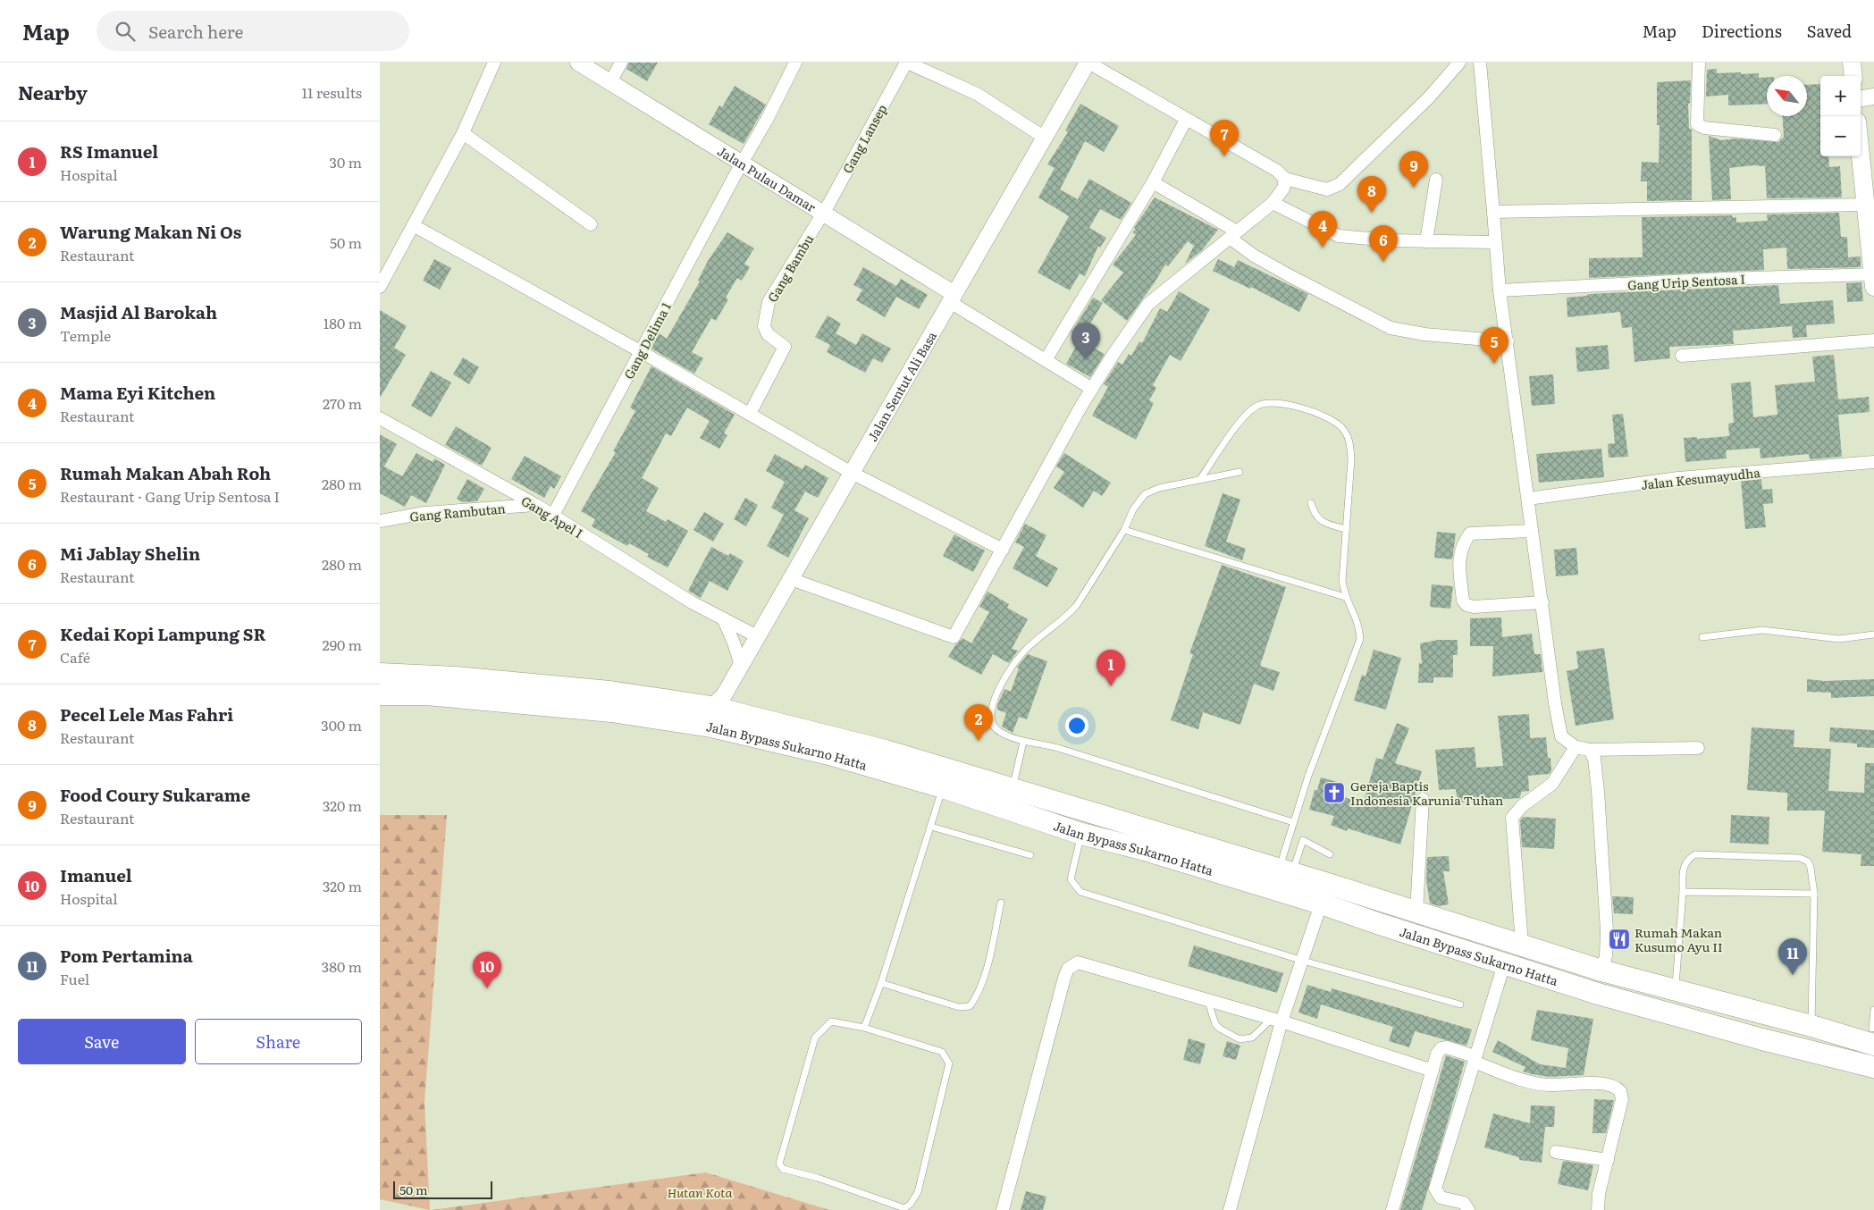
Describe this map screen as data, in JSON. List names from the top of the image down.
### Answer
{
  "streets": {
    "highway": ["Jalan Bypass Sukarno Hatta"],
    "street": [
      "Gang Lansep",
      "Jalan Pulau Damar",
      "Gang Bambu",
      "Gang Urip Sentosa I",
      "Gang Delima 1",
      "Jalan Sentut Ali Basa",
      "Jalan Kesumayudha",
      "Gang Rambutan",
      "Gang Apel I"
    ]
  },
  "crossings": [
    ["Gang Lansep", "Jalan Pulau Damar"],
    ["Gang Lansep", "Gang Bambu"],
    ["Jalan Pulau Damar", "Gang Bambu"],
    ["Jalan Pulau Damar", "Gang Delima 1"],
    ["Jalan Pulau Damar", "Jalan Sentut Ali Basa"],
    ["Gang Delima 1", "Gang Apel I"],
    ["Jalan Sentut Ali Basa", "Gang Apel I"],
    ["Jalan Sentut Ali Basa", "Jalan Bypass Sukarno Hatta"],
    ["Gang Rambutan", "Gang Apel I"]
  ],
  "parks": ["Hutan Kota"],
  "places": {
    "church": ["Gereja Baptis Indonesia Karunia Tuhan"],
    "restaurant": ["Rumah Makan Kusumo Ayu II"]
  },
  "scale_bar": "50 m",
  "north": "top left",
  "page": {
    "header": "Map",
    "search": "Search here",
    "nav": ["Map", "Directions", "Saved"],
    "heading": ["Nearby", "11 results"],
    "map_buttons": ["+", "−"],
    "pins": [
      "7",
      "9",
      "8",
      "4",
      "6",
      "3",
      "5",
      "1",
      "2",
      "11",
      "10"
    ],
    "list": [
      {
        "mark": "1",
        "name": "RS Imanuel",
        "note": "Hospital",
        "value": "30 m"
      },
      {
        "mark": "2",
        "name": "Warung Makan Ni Os",
        "note": "Restaurant",
        "value": "50 m"
      },
      {
        "mark": "3",
        "name": "Masjid Al Barokah",
        "note": "Temple",
        "value": "180 m"
      },
      {
        "mark": "4",
        "name": "Mama Eyi Kitchen",
        "note": "Restaurant",
        "value": "270 m"
      },
      {
        "mark": "5",
        "name": "Rumah Makan Abah Roh",
        "note": "Restaurant · Gang Urip Sentosa I",
        "value": "280 m"
      },
      {
        "mark": "6",
        "name": "Mi Jablay Shelin",
        "note": "Restaurant",
        "value": "280 m"
      },
      {
        "mark": "7",
        "name": "Kedai Kopi Lampung SR",
        "note": "Café",
        "value": "290 m"
      },
      {
        "mark": "8",
        "name": "Pecel Lele Mas Fahri",
        "note": "Restaurant",
        "value": "300 m"
      },
      {
        "mark": "9",
        "name": "Food Coury Sukarame",
        "note": "Restaurant",
        "value": "320 m"
      },
      {
        "mark": "10",
        "name": "Imanuel",
        "note": "Hospital",
        "value": "320 m"
      },
      {
        "mark": "11",
        "name": "Pom Pertamina",
        "note": "Fuel",
        "value": "380 m"
      }
    ],
    "buttons": ["Save", "Share"],
    "scale": "50 m"
  }
}
